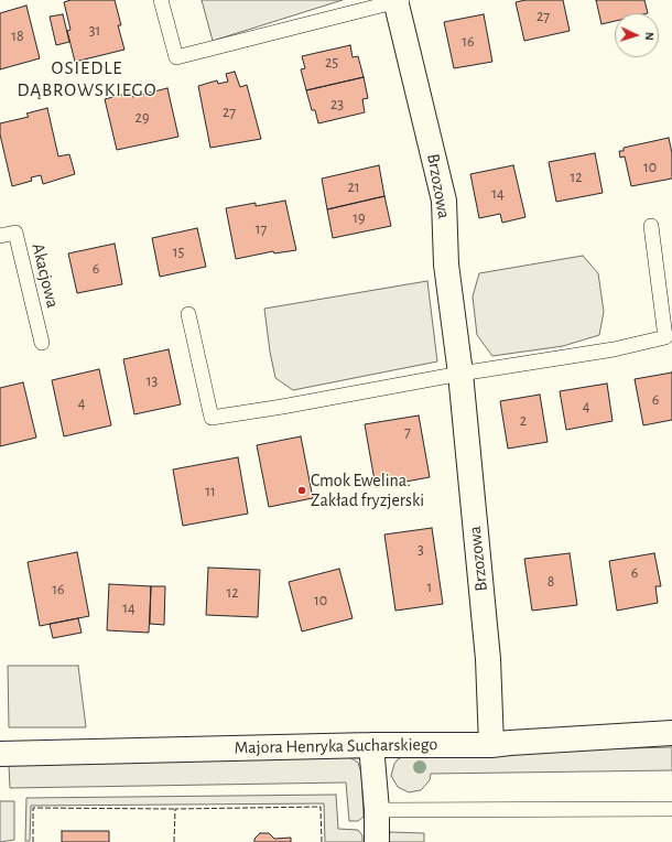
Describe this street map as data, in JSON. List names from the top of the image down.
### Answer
{
  "streets": {
    "street": ["Brzozowa", "Majora Henryka Sucharskiego"],
    "lane": ["Akacjowa"]
  },
  "crossings": [
    ["Brzozowa", "Majora Henryka Sucharskiego"]
  ],
  "districts": ["OSIEDLE DĄBROWSKIEGO"],
  "places": ["Cmok Ewelina. Zakład fryzjerski"],
  "house_numbers": [
    "27",
    "31",
    "18",
    "16",
    "25",
    "23",
    "27",
    "29",
    "10",
    "12",
    "21",
    "14",
    "19",
    "17",
    "15",
    "6",
    "13",
    "6",
    "4",
    "4",
    "2",
    "7",
    "11",
    "3",
    "6",
    "8",
    "1",
    "16",
    "12",
    "10",
    "14"
  ],
  "north": "right"
}
